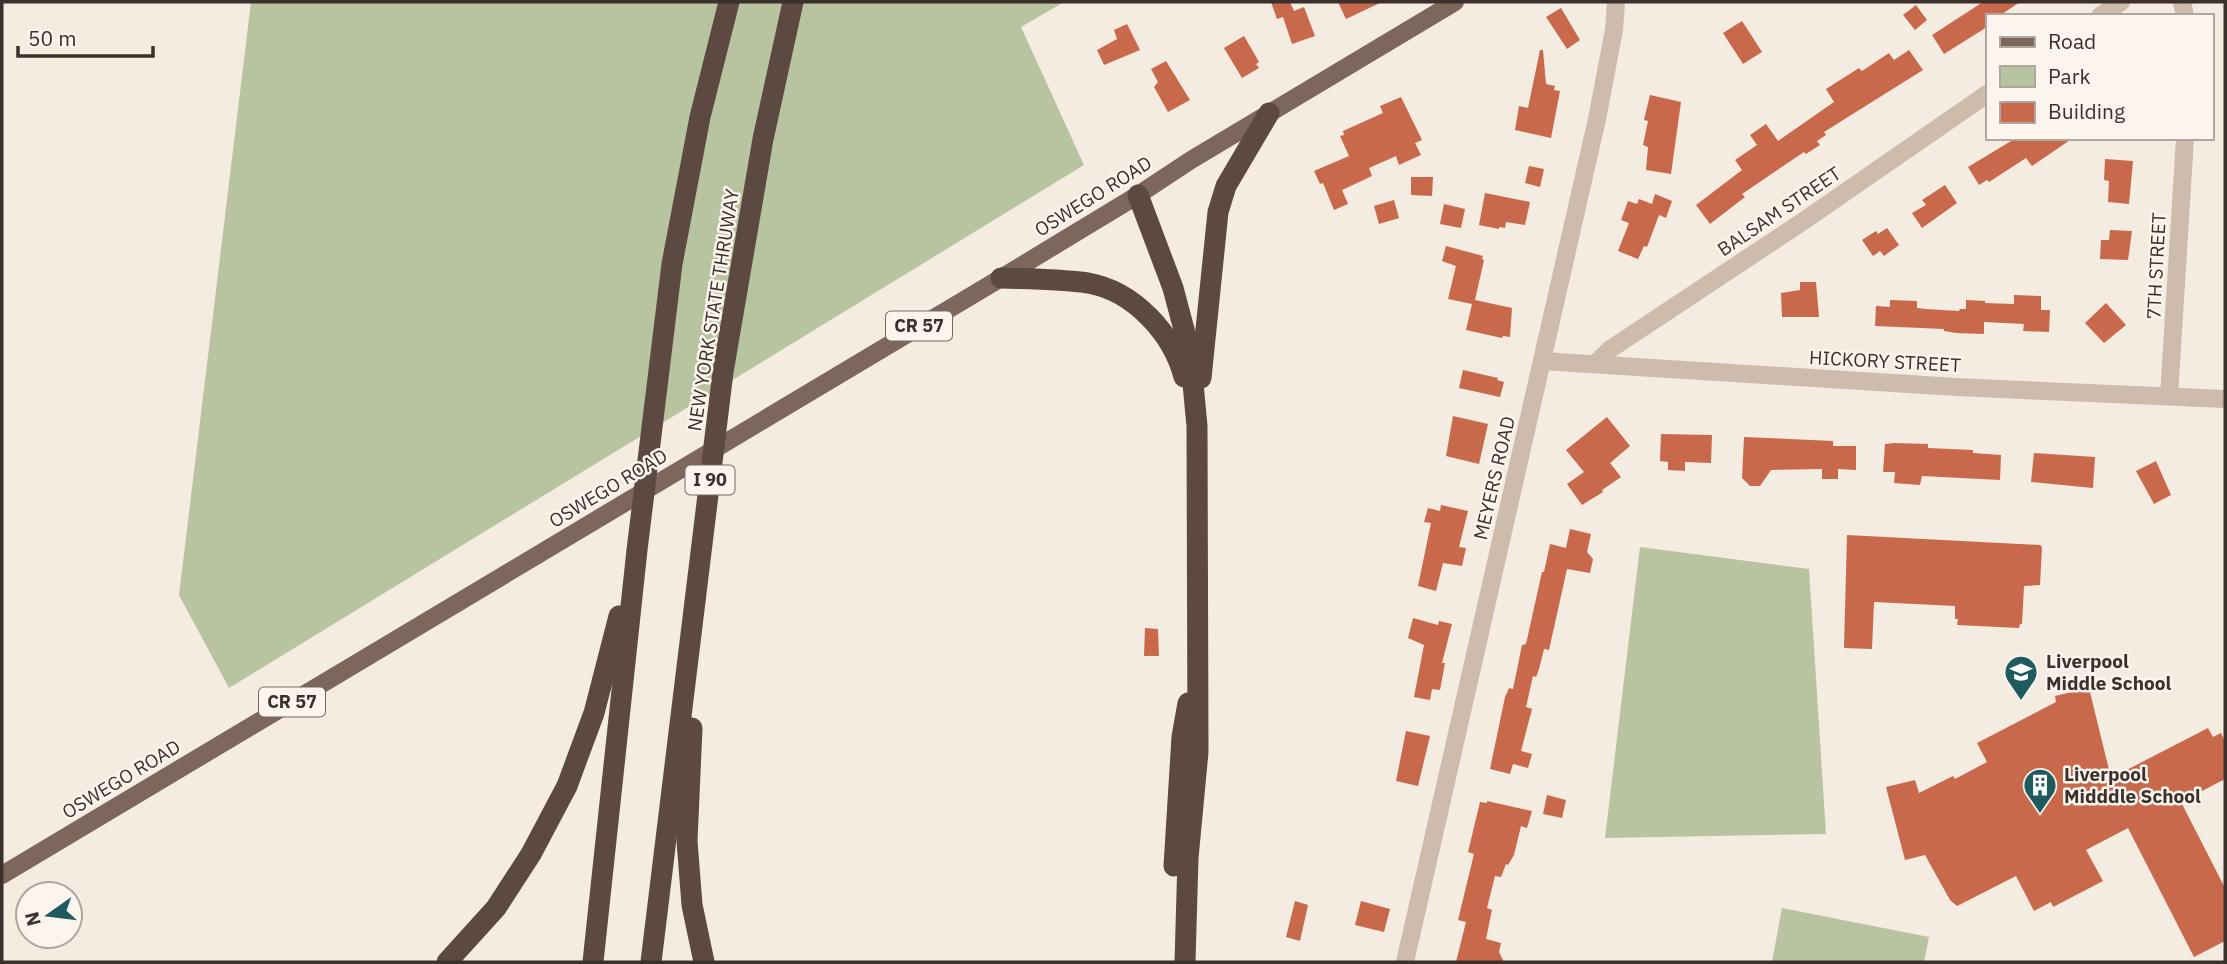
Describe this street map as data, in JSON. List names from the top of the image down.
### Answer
{
  "streets": {
    "highway": ["NEW YORK STATE THRUWAY", "I 90"],
    "main road": ["OSWEGO ROAD", "CR 57"],
    "street": [
      "BALSAM STREET",
      "7TH STREET",
      "HICKORY STREET",
      "MEYERS ROAD"
    ]
  },
  "crossings": [
    ["OSWEGO ROAD", "CR 57"],
    ["BALSAM STREET", "HICKORY STREET"],
    ["7TH STREET", "HICKORY STREET"],
    ["HICKORY STREET", "MEYERS ROAD"]
  ],
  "places": {
    "school or university": ["Liverpool Middle School"],
    "building": ["Liverpool Midddle School"]
  },
  "legend": ["Road", "Park", "Building"],
  "scale_bar": "50 m",
  "north": "left"
}
